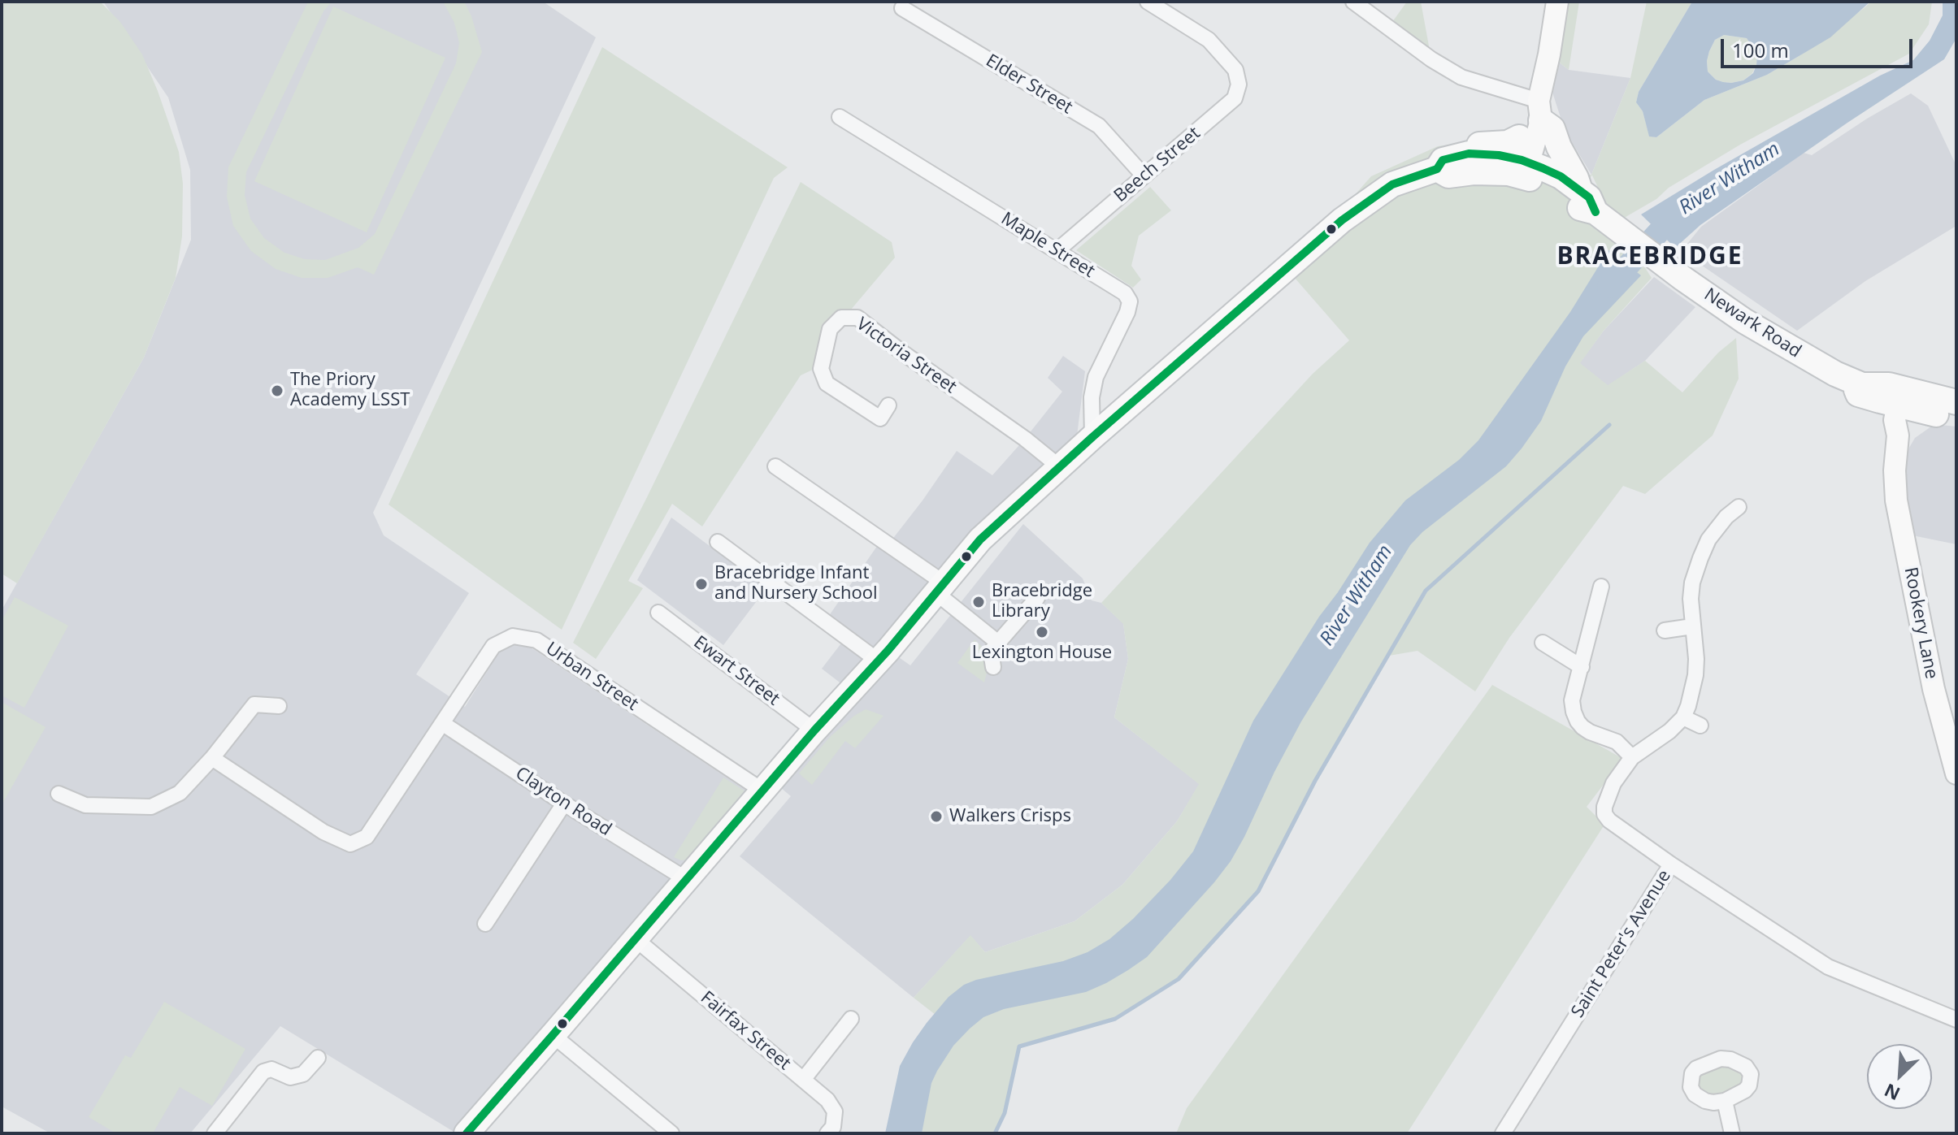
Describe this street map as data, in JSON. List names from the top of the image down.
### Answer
{
  "streets": {
    "main road": ["Newark Road"],
    "street": [
      "Elder Street",
      "Beech Street",
      "Maple Street",
      "Victoria Street",
      "Rookery Lane",
      "Ewart Street",
      "Urban Street",
      "Clayton Road",
      "Saint Peter's Avenue",
      "Fairfax Street"
    ]
  },
  "crossings": [
    ["Elder Street", "Beech Street"],
    ["Beech Street", "Maple Street"],
    ["Maple Street", "Newark Road"],
    ["Newark Road", "Victoria Street"],
    ["Newark Road", "Rookery Lane"],
    ["Newark Road", "Ewart Street"],
    ["Newark Road", "Urban Street"],
    ["Newark Road", "Clayton Road"],
    ["Newark Road", "Fairfax Street"],
    ["Urban Street", "Clayton Road"]
  ],
  "districts": ["BRACEBRIDGE"],
  "water": ["River Witham"],
  "places": [
    "The Priory Academy LSST",
    "Bracebridge Infant and Nursery School",
    "Bracebridge Library",
    "Lexington House",
    "Walkers Crisps"
  ],
  "scale_bar": "100 m",
  "north": "bottom left"
}
